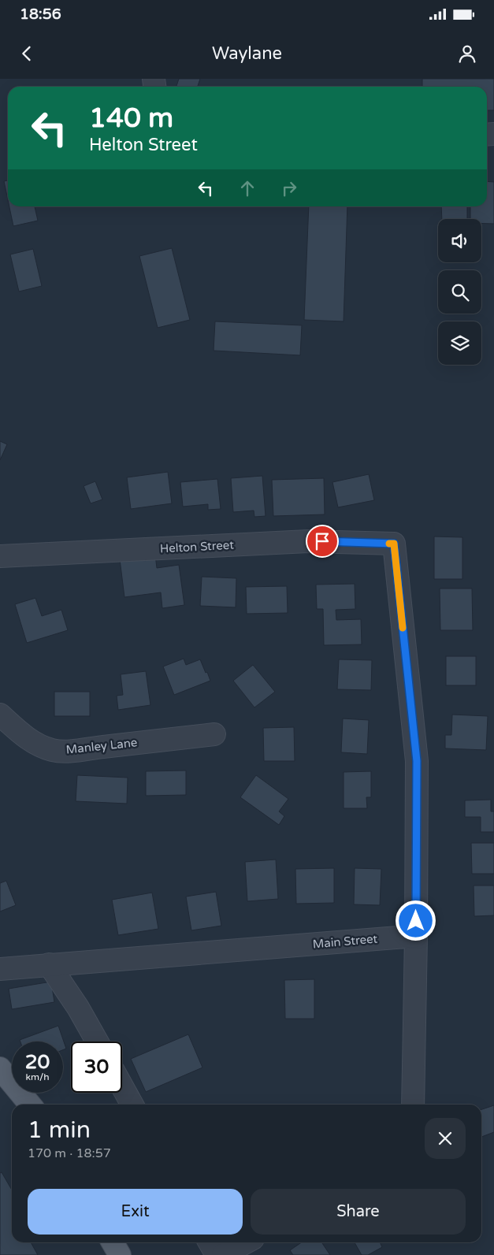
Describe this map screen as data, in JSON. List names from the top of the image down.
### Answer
{
  "streets": {
    "street": ["Helton Street", "Manley Lane", "Main Street"]
  },
  "crossings": [
    ["Helton Street", "Main Street"]
  ],
  "page": {
    "status": "18:56",
    "header": "Waylane",
    "turn": ["140 m", "Helton Street"],
    "speed": "20 km/h",
    "limit": "30",
    "heading": ["1 min", "170 m · 18:57"],
    "buttons": ["Exit", "Share"]
  }
}
